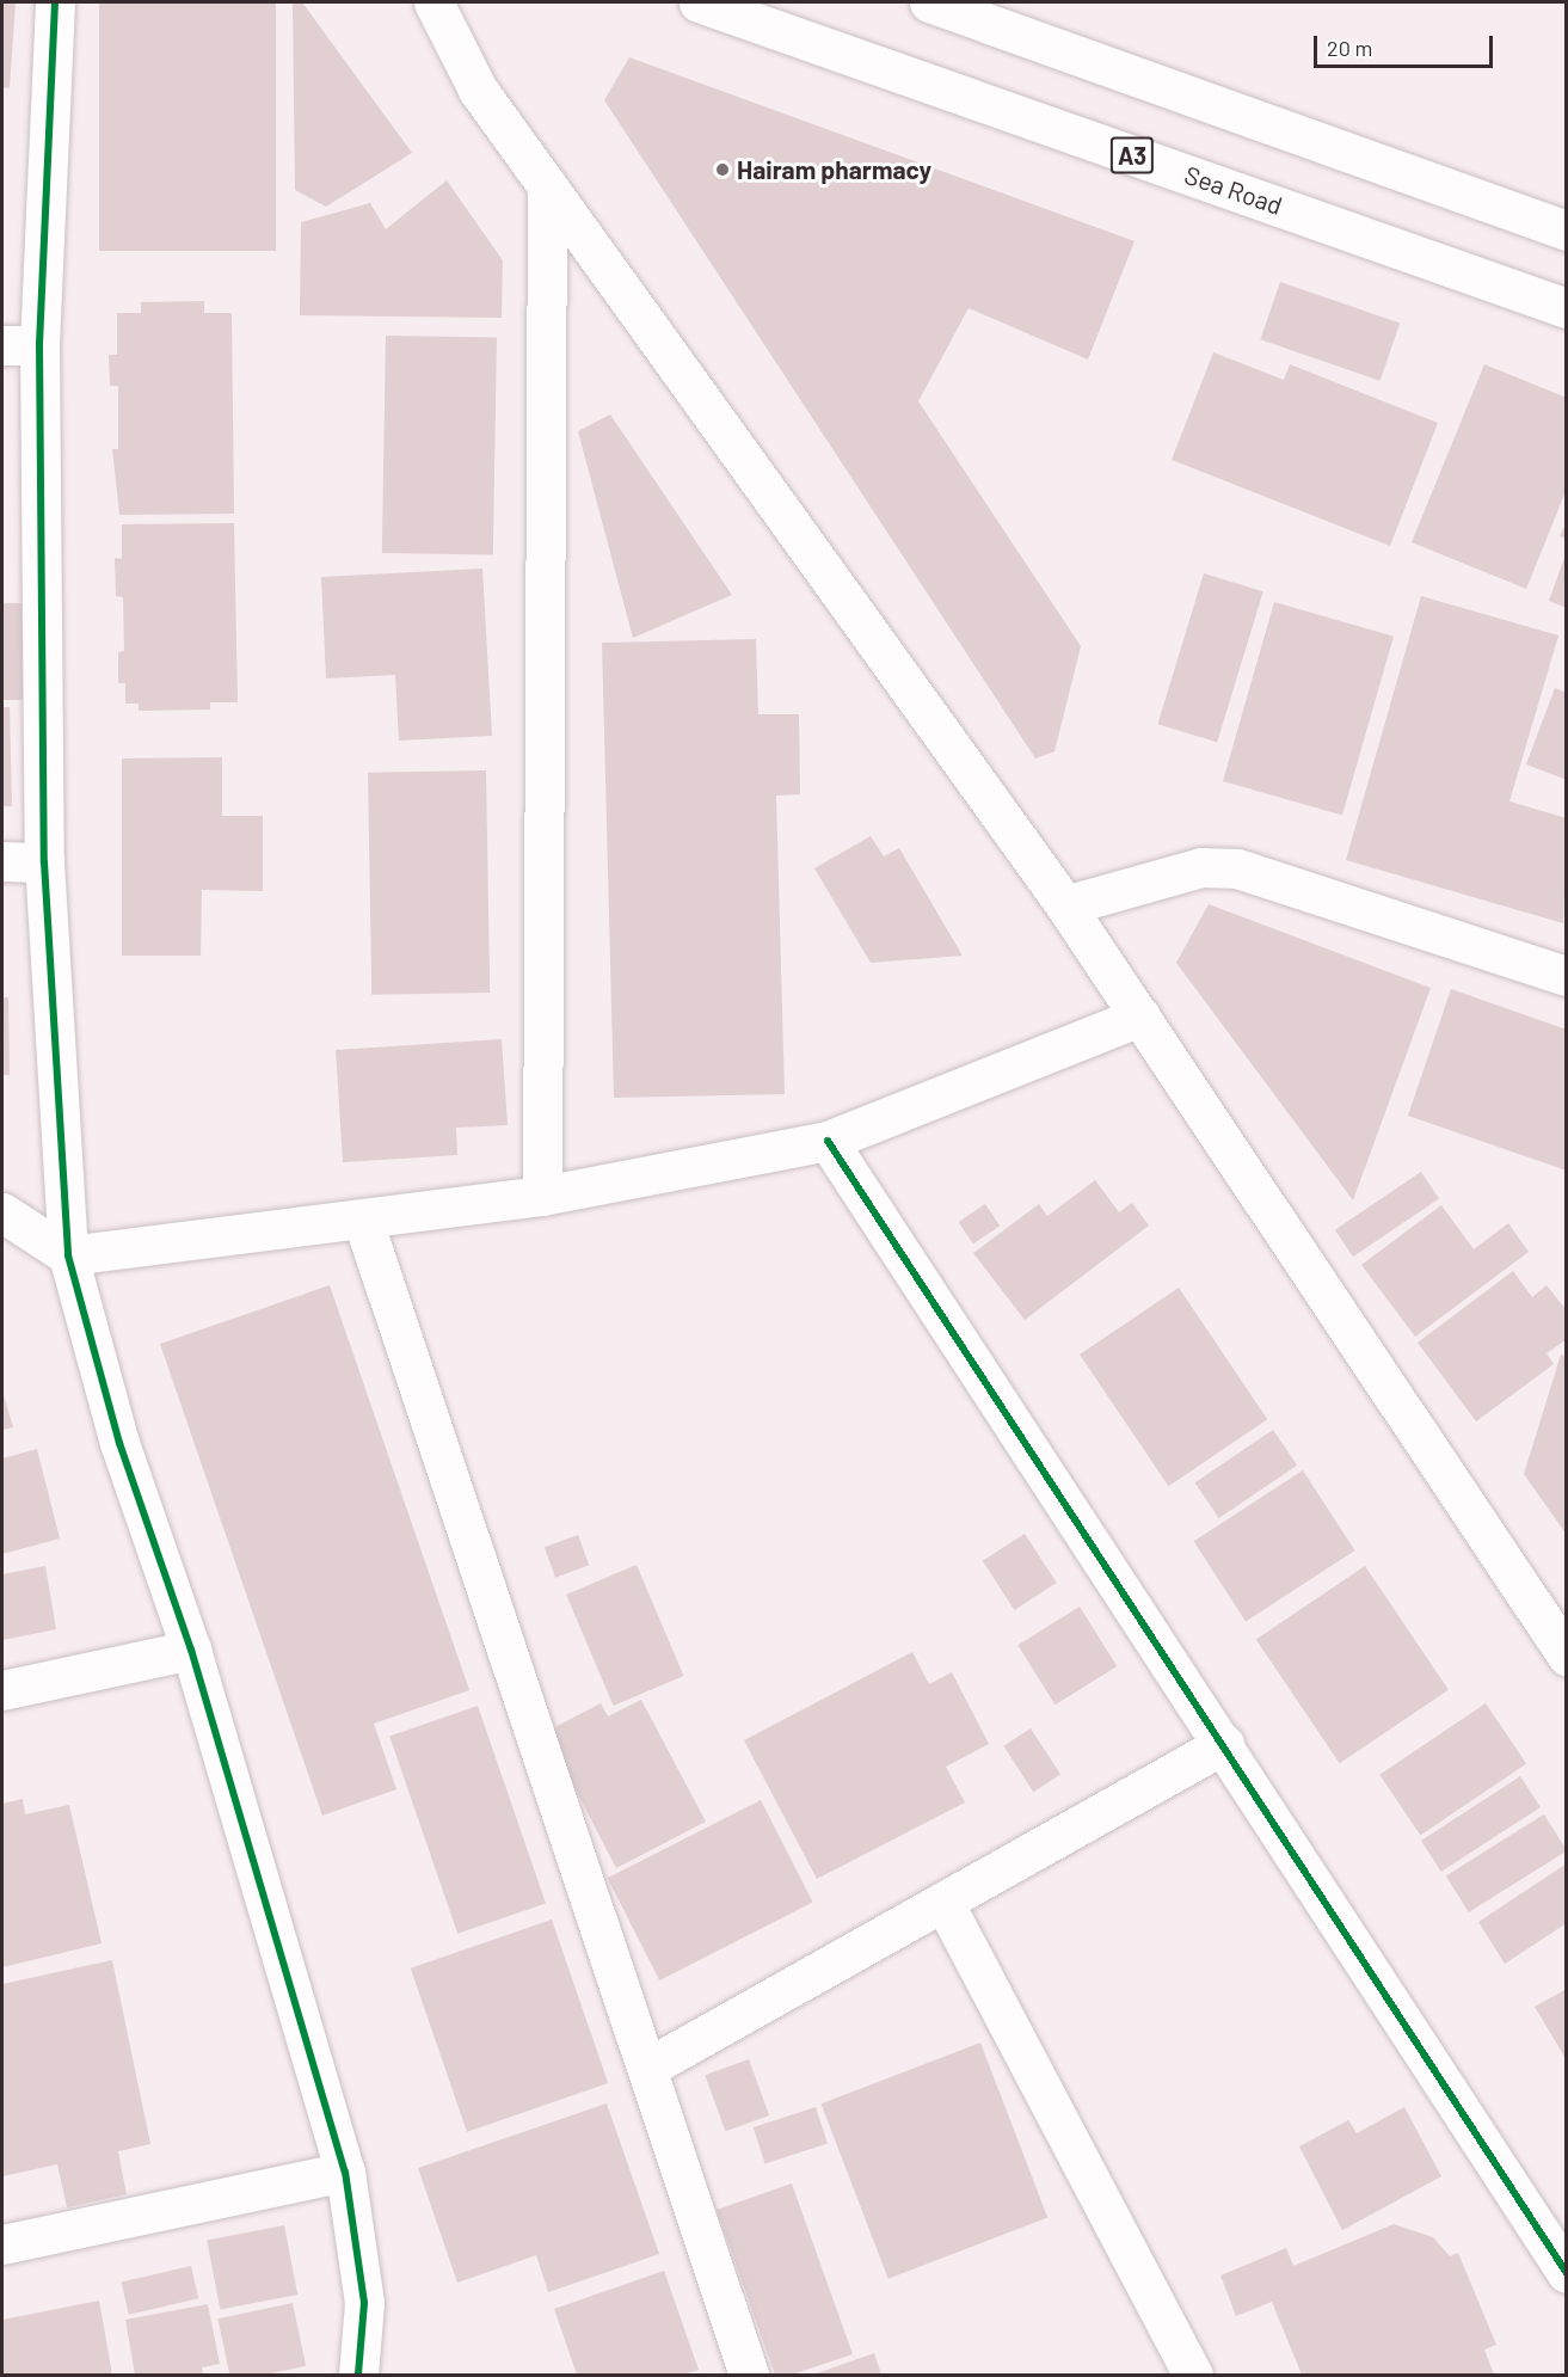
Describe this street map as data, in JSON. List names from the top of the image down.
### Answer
{
  "streets": {
    "main road": ["A3", "Sea Road"]
  },
  "places": ["Hairam pharmacy"],
  "scale_bar": "20 m"
}
